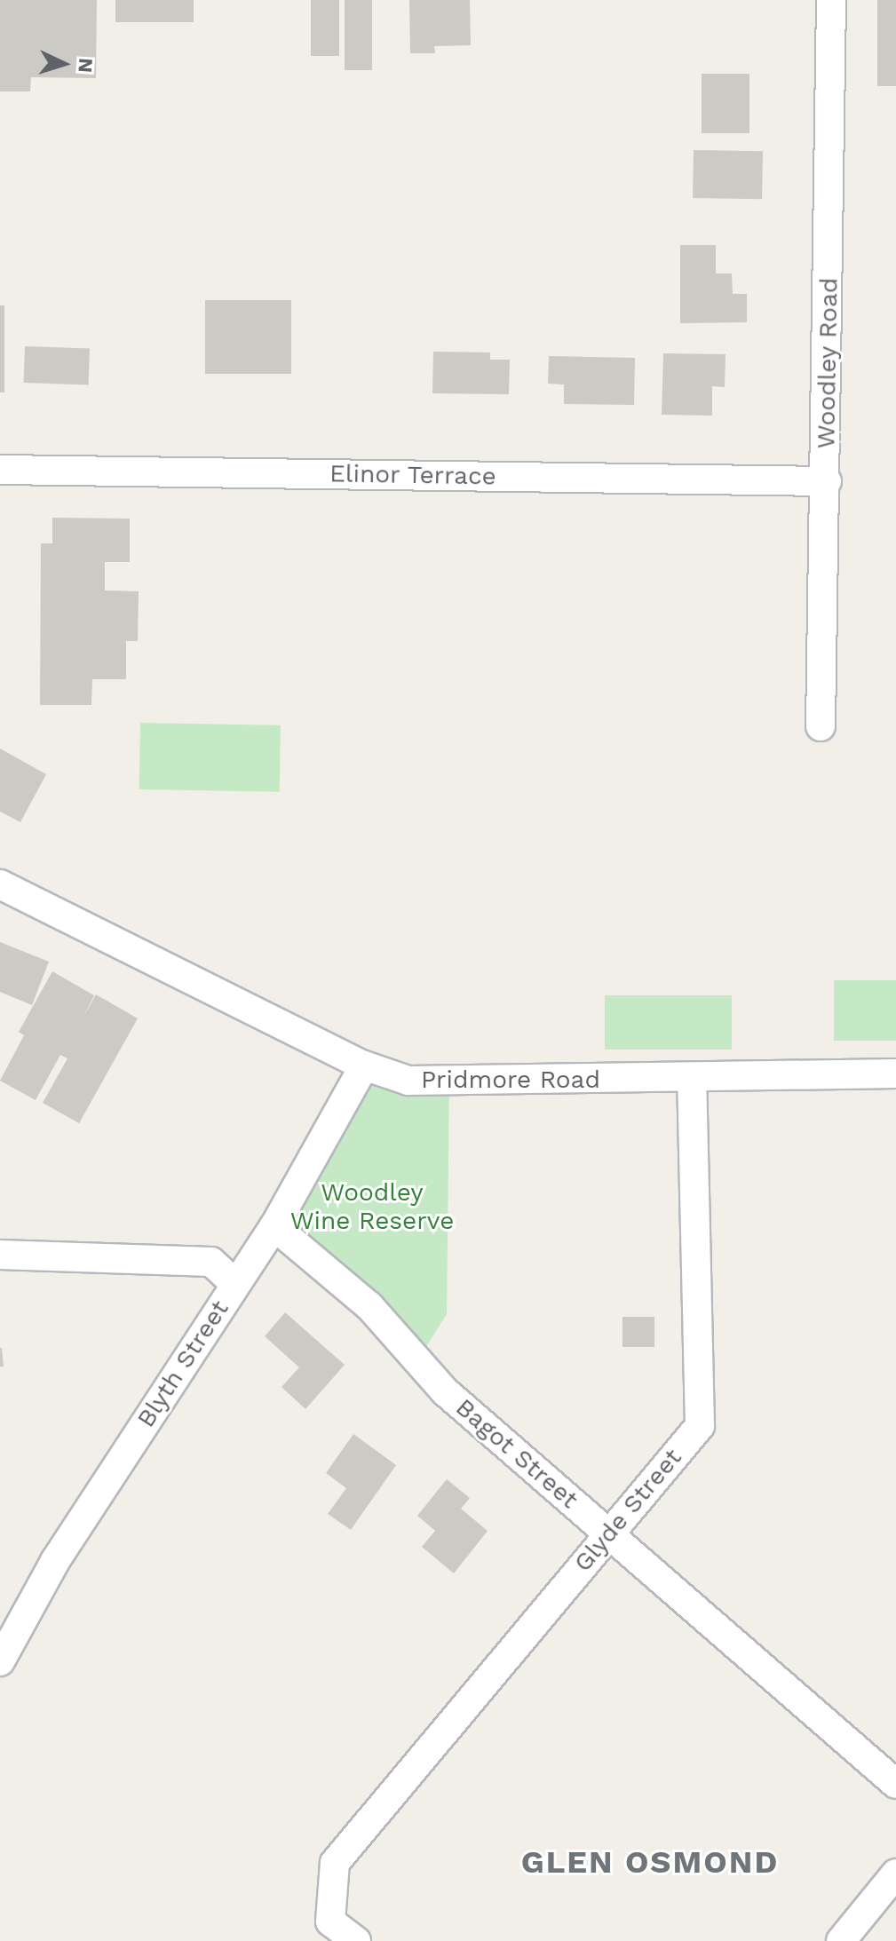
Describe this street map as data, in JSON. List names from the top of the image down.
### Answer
{
  "streets": {
    "street": [
      "Woodley Road",
      "Elinor Terrace",
      "Pridmore Road",
      "Blyth Street",
      "Bagot Street",
      "Glyde Street"
    ]
  },
  "crossings": [
    ["Woodley Road", "Elinor Terrace"],
    ["Pridmore Road", "Blyth Street"],
    ["Pridmore Road", "Glyde Street"],
    ["Blyth Street", "Bagot Street"],
    ["Bagot Street", "Glyde Street"]
  ],
  "districts": ["GLEN OSMOND"],
  "parks": ["Woodley Wine Reserve"],
  "north": "right"
}
